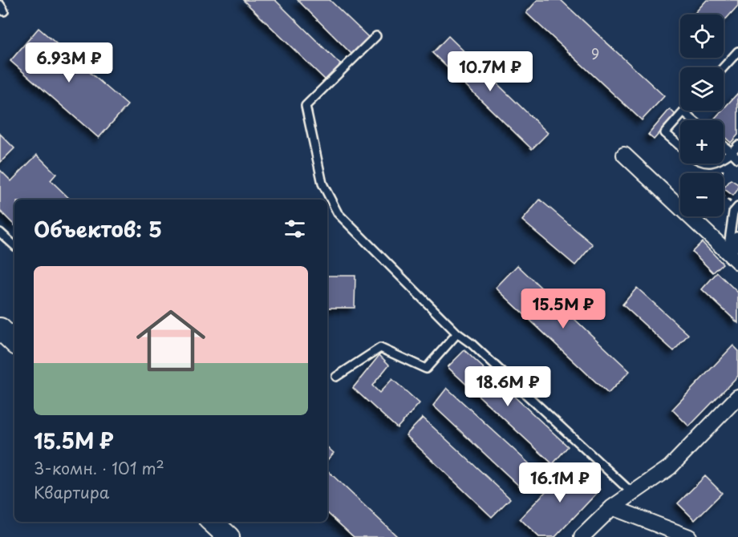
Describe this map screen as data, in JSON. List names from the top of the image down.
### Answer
{
  "house_numbers": ["9"],
  "page": {
    "map_buttons": ["+", "−"],
    "price": [
      "6.93M ₽",
      "10.7M ₽",
      "15.5M ₽",
      "18.6M ₽",
      "16.1M ₽"
    ],
    "heading": "Объектов: 5",
    "list": [
      {
        "name": "15.5M ₽",
        "note": "3-комн. · 101 m² · Квартира"
      }
    ]
  }
}
